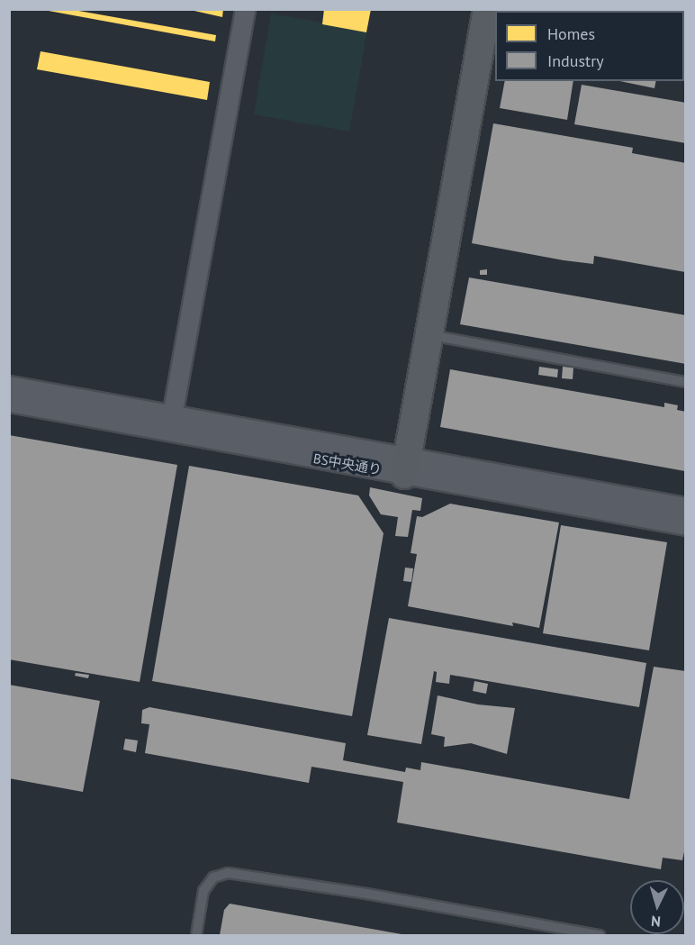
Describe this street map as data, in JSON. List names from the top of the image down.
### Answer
{
  "streets": {
    "street": ["BS中央通り"]
  },
  "legend": ["Homes", "Industry"],
  "north": "bottom"
}
